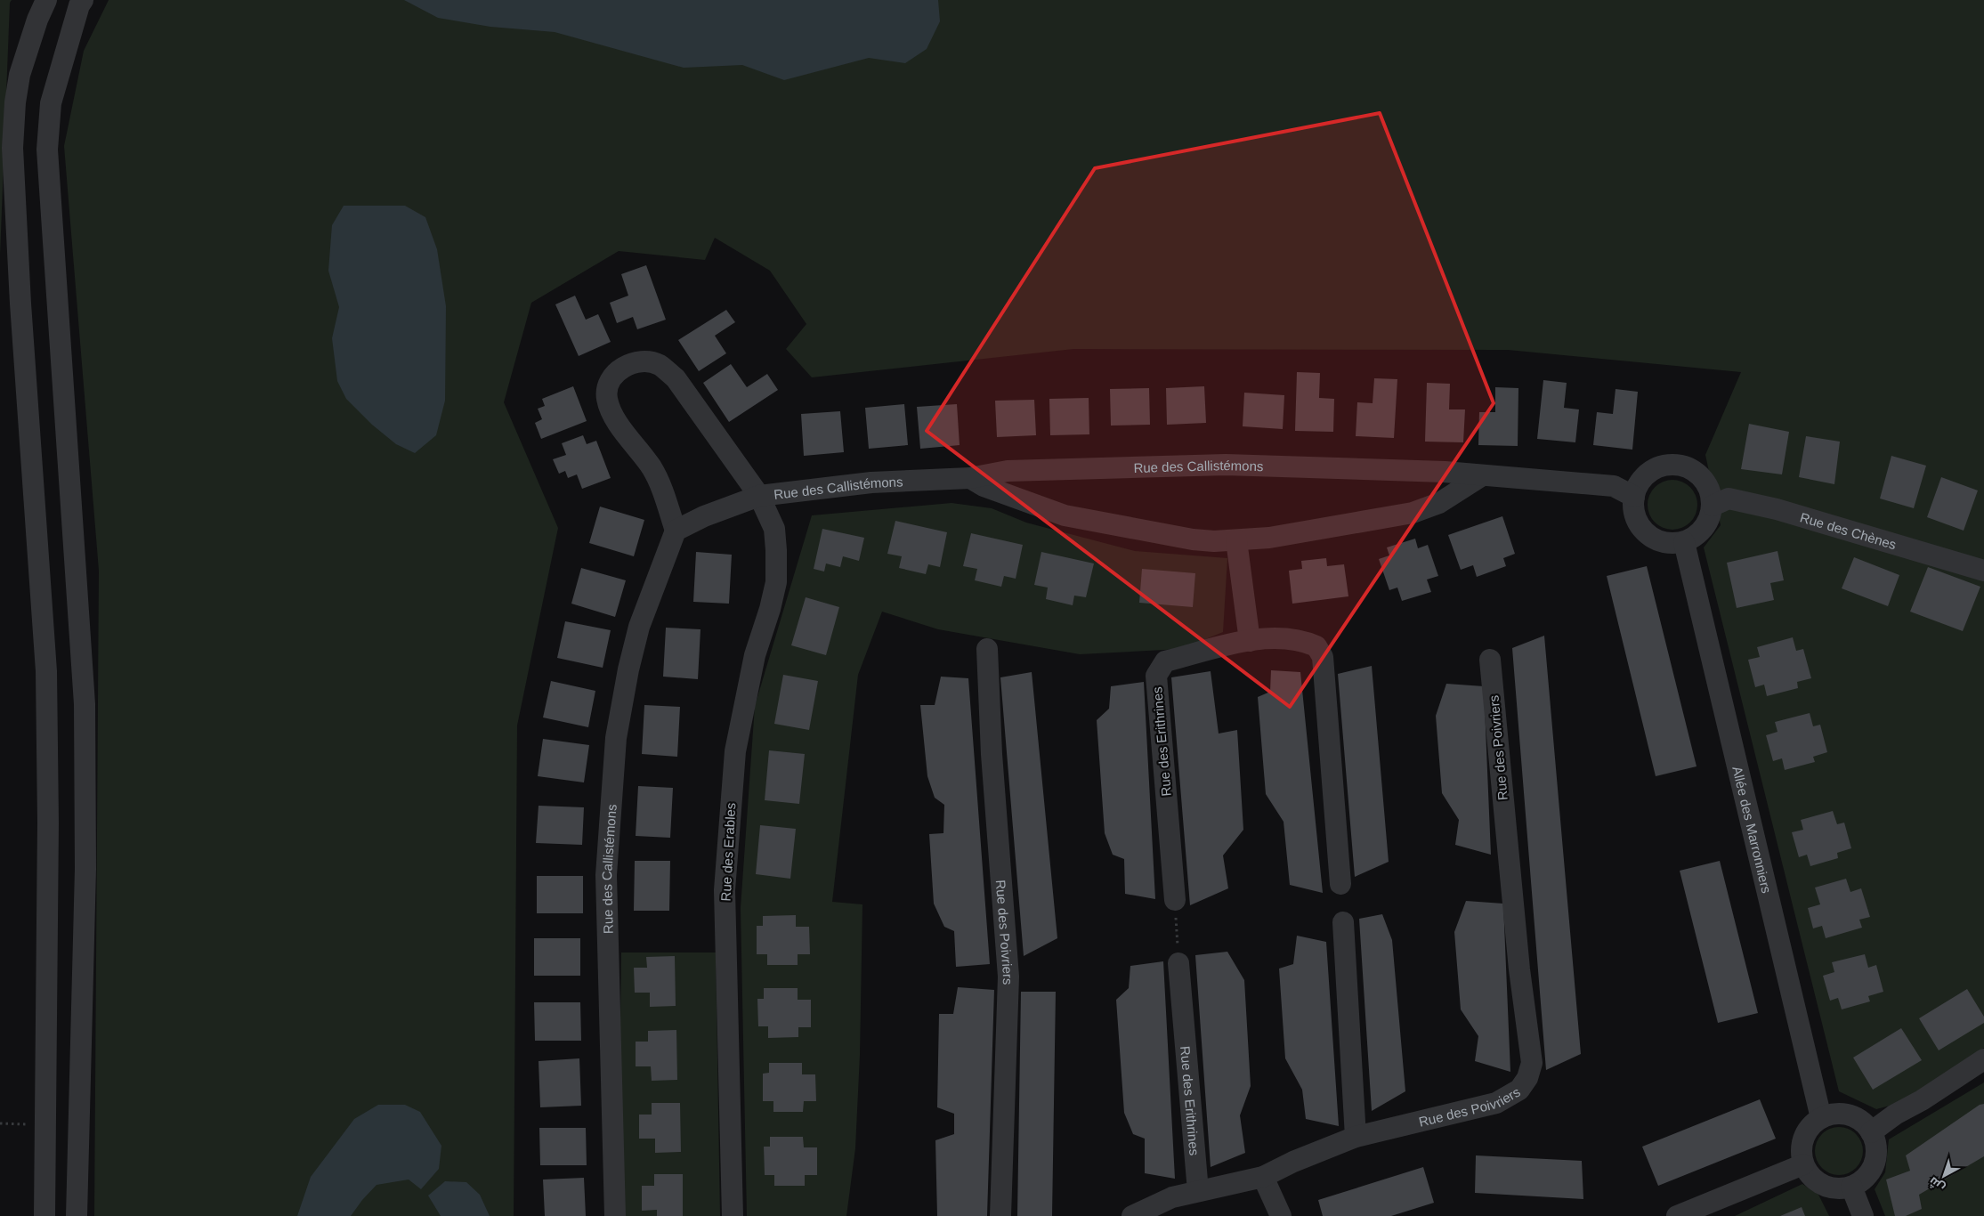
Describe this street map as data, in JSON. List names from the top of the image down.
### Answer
{
  "streets": {
    "street": [
      "Rue des Callistémons",
      "Rue des Chènes",
      "Rue des Erithrines",
      "Rue des Poivriers",
      "Allée des Marronniers",
      "Rue des Erables"
    ]
  },
  "crossings": [
    ["Rue des Callistémons", "Rue des Chènes"],
    ["Rue des Callistémons", "Allée des Marronniers"],
    ["Rue des Callistémons", "Rue des Erables"],
    ["Rue des Chènes", "Allée des Marronniers"],
    ["Rue des Erithrines", "Rue des Poivriers"]
  ],
  "north": "bottom left"
}
